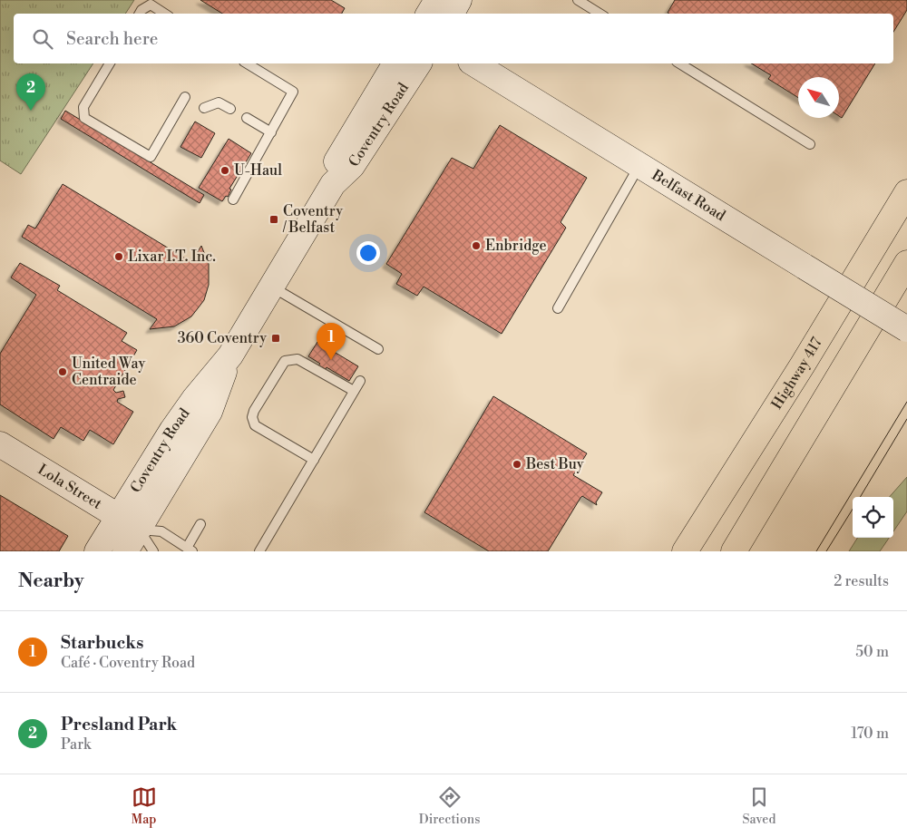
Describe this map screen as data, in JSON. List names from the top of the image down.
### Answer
{
  "streets": {
    "highway": ["Highway 417"],
    "main road": ["Coventry Road", "Belfast Road", "Lola Street"]
  },
  "crossings": [
    ["Coventry Road", "Lola Street"]
  ],
  "places": {
    "other": [
      "U-Haul",
      "Enbridge",
      "Lixar I.T. Inc.",
      "United Way Centraide",
      "Best Buy"
    ],
    "transit": ["Coventry / Belfast", "360 Coventry"]
  },
  "north": "top left",
  "page": {
    "search": "Search here",
    "pins": ["2", "1"],
    "heading": ["Nearby", "2 results"],
    "list": [
      {
        "mark": "1",
        "name": "Starbucks",
        "note": "Café · Coventry Road",
        "value": "50 m"
      },
      {
        "mark": "2",
        "name": "Presland Park",
        "note": "Park",
        "value": "170 m"
      }
    ],
    "nav": ["Map", "Directions", "Saved"]
  }
}
